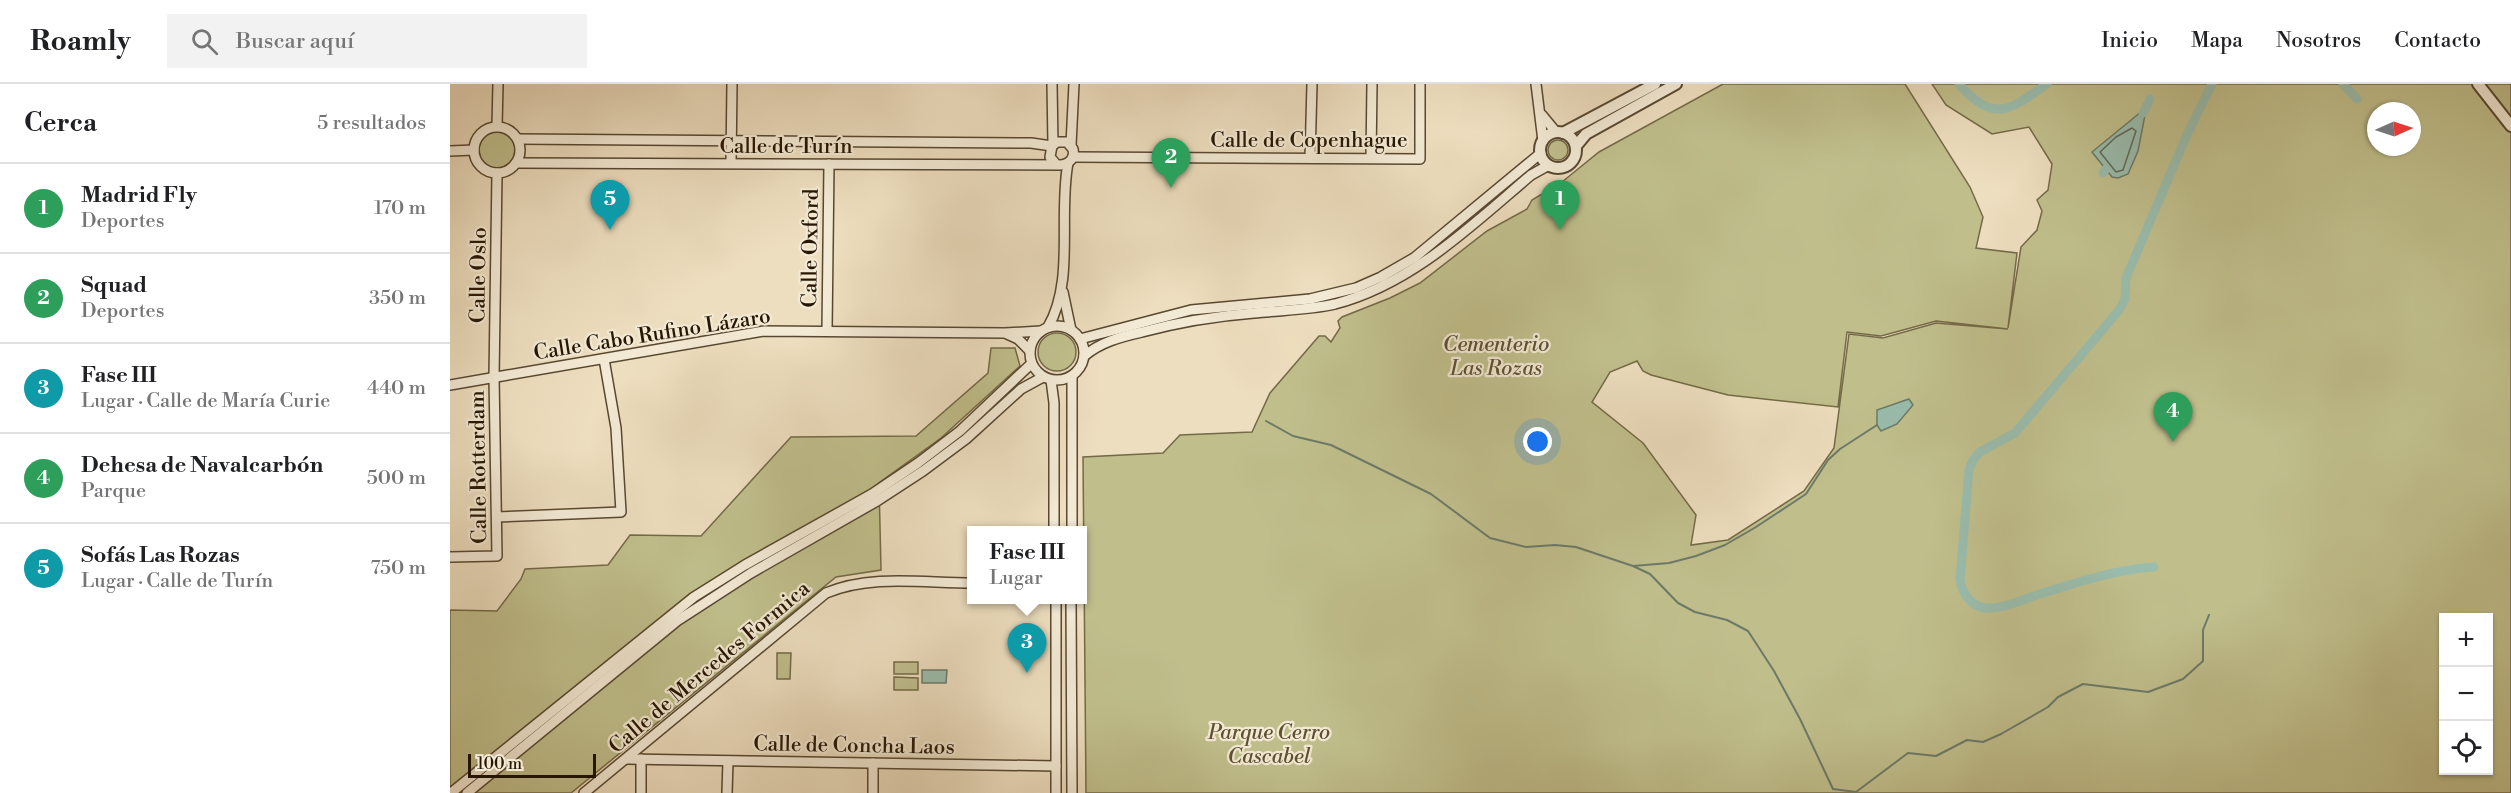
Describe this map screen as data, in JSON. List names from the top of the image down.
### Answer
{
  "streets": {
    "street": [
      "Calle de Copenhague",
      "Calle de Turín",
      "Calle Oxford",
      "Calle Oslo",
      "Calle Cabo Rufino Lázaro",
      "Calle Rotterdam",
      "Calle de Mercedes Formica",
      "Calle de Concha Laos"
    ]
  },
  "crossings": [
    ["Calle de Copenhague", "Calle de Turín"],
    ["Calle de Turín", "Calle Oxford"],
    ["Calle de Turín", "Calle Oslo"],
    ["Calle Oxford", "Calle Cabo Rufino Lázaro"],
    ["Calle Oslo", "Calle Cabo Rufino Lázaro"],
    ["Calle Oslo", "Calle Rotterdam"],
    ["Calle Cabo Rufino Lázaro", "Calle Rotterdam"],
    ["Calle de Mercedes Formica", "Calle de Concha Laos"]
  ],
  "parks": ["Cementerio Las Rozas", "Parque Cerro Cascabel"],
  "scale_bar": "100 m",
  "north": "right",
  "page": {
    "header": "Roamly",
    "search": "Buscar aquí",
    "nav": [
      "Inicio",
      "Mapa",
      "Nosotros",
      "Contacto"
    ],
    "heading": ["Cerca", "5 resultados"],
    "pins": [
      "2",
      "1",
      "5",
      "4",
      "3"
    ],
    "list": [
      {
        "mark": "1",
        "name": "Madrid Fly",
        "note": "Deportes",
        "value": "170 m"
      },
      {
        "mark": "2",
        "name": "Squad",
        "note": "Deportes",
        "value": "350 m"
      },
      {
        "mark": "3",
        "name": "Fase III",
        "note": "Lugar · Calle de María Curie",
        "value": "440 m"
      },
      {
        "mark": "4",
        "name": "Dehesa de Navalcarbón",
        "note": "Parque",
        "value": "500 m"
      },
      {
        "mark": "5",
        "name": "Sofás Las Rozas",
        "note": "Lugar · Calle de Turín",
        "value": "750 m"
      }
    ],
    "popup": ["Fase III", "Lugar"],
    "map_buttons": ["+", "−"],
    "scale": "100 m"
  }
}
